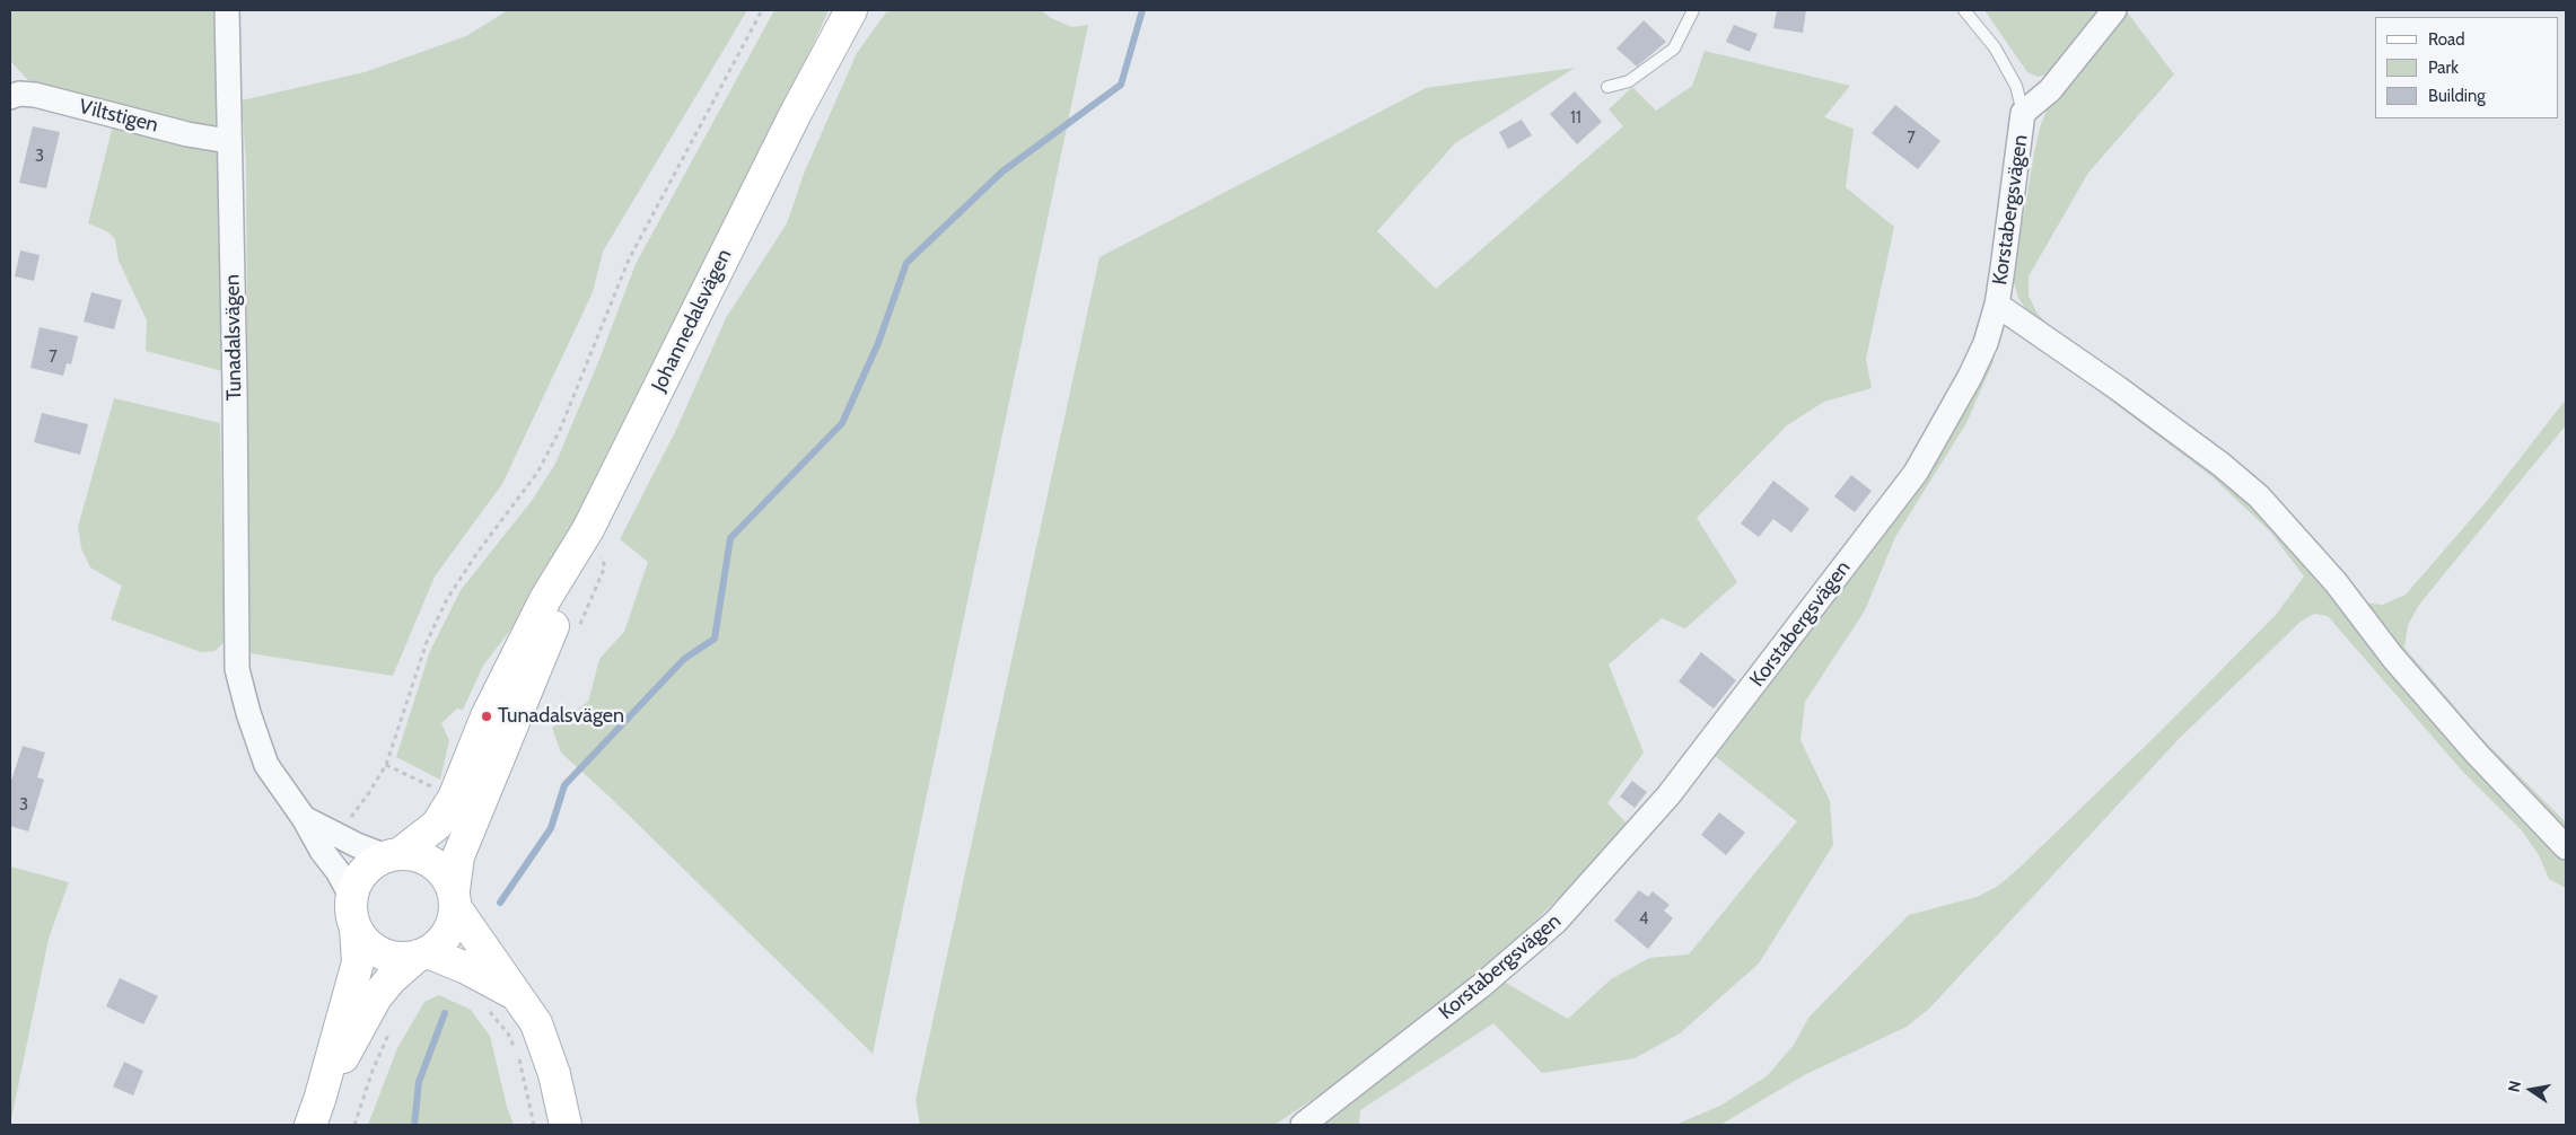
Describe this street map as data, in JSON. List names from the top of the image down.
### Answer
{
  "streets": {
    "main road": ["Johannedalsvägen"],
    "street": ["Viltstigen", "Korstabergsvägen", "Tunadalsvägen"]
  },
  "crossings": [
    ["Viltstigen", "Tunadalsvägen"],
    ["Johannedalsvägen", "Tunadalsvägen"]
  ],
  "places": ["Tunadalsvägen"],
  "house_numbers": [
    "11",
    "7",
    "3",
    "7",
    "3",
    "4"
  ],
  "legend": ["Road", "Park", "Building"],
  "north": "left"
}
